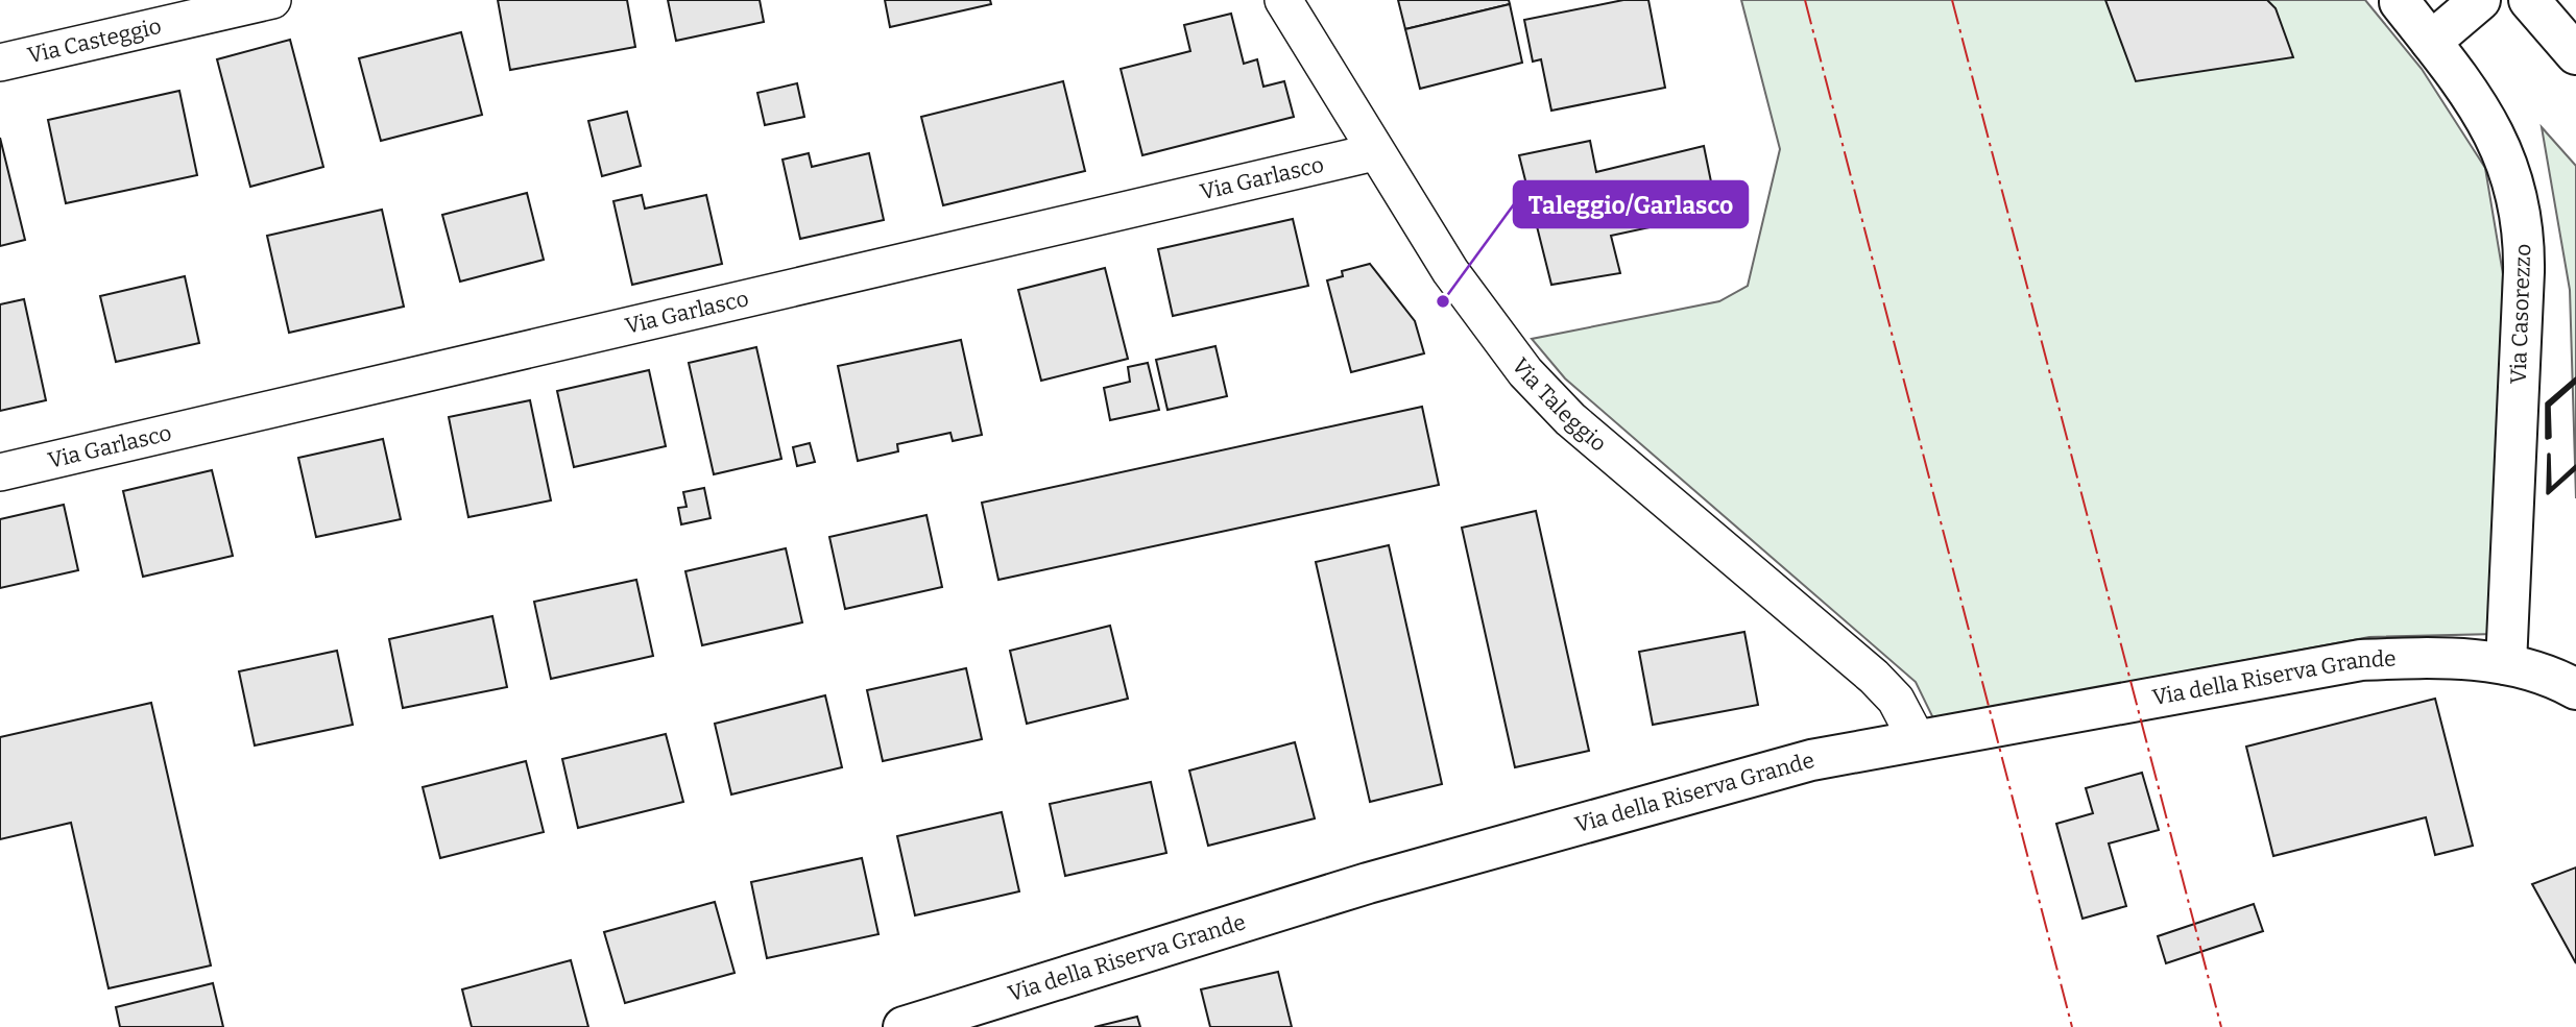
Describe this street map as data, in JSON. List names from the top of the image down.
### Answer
{
  "streets": {
    "main road": ["Via Casorezzo", "Via della Riserva Grande"],
    "street": ["Via Casteggio", "Via Garlasco", "Via Taleggio"]
  },
  "crossings": [
    ["Via Garlasco", "Via Taleggio"],
    ["Via Casorezzo", "Via della Riserva Grande"],
    ["Via Taleggio", "Via della Riserva Grande"]
  ],
  "places": ["Taleggio/Garlasco"]
}
